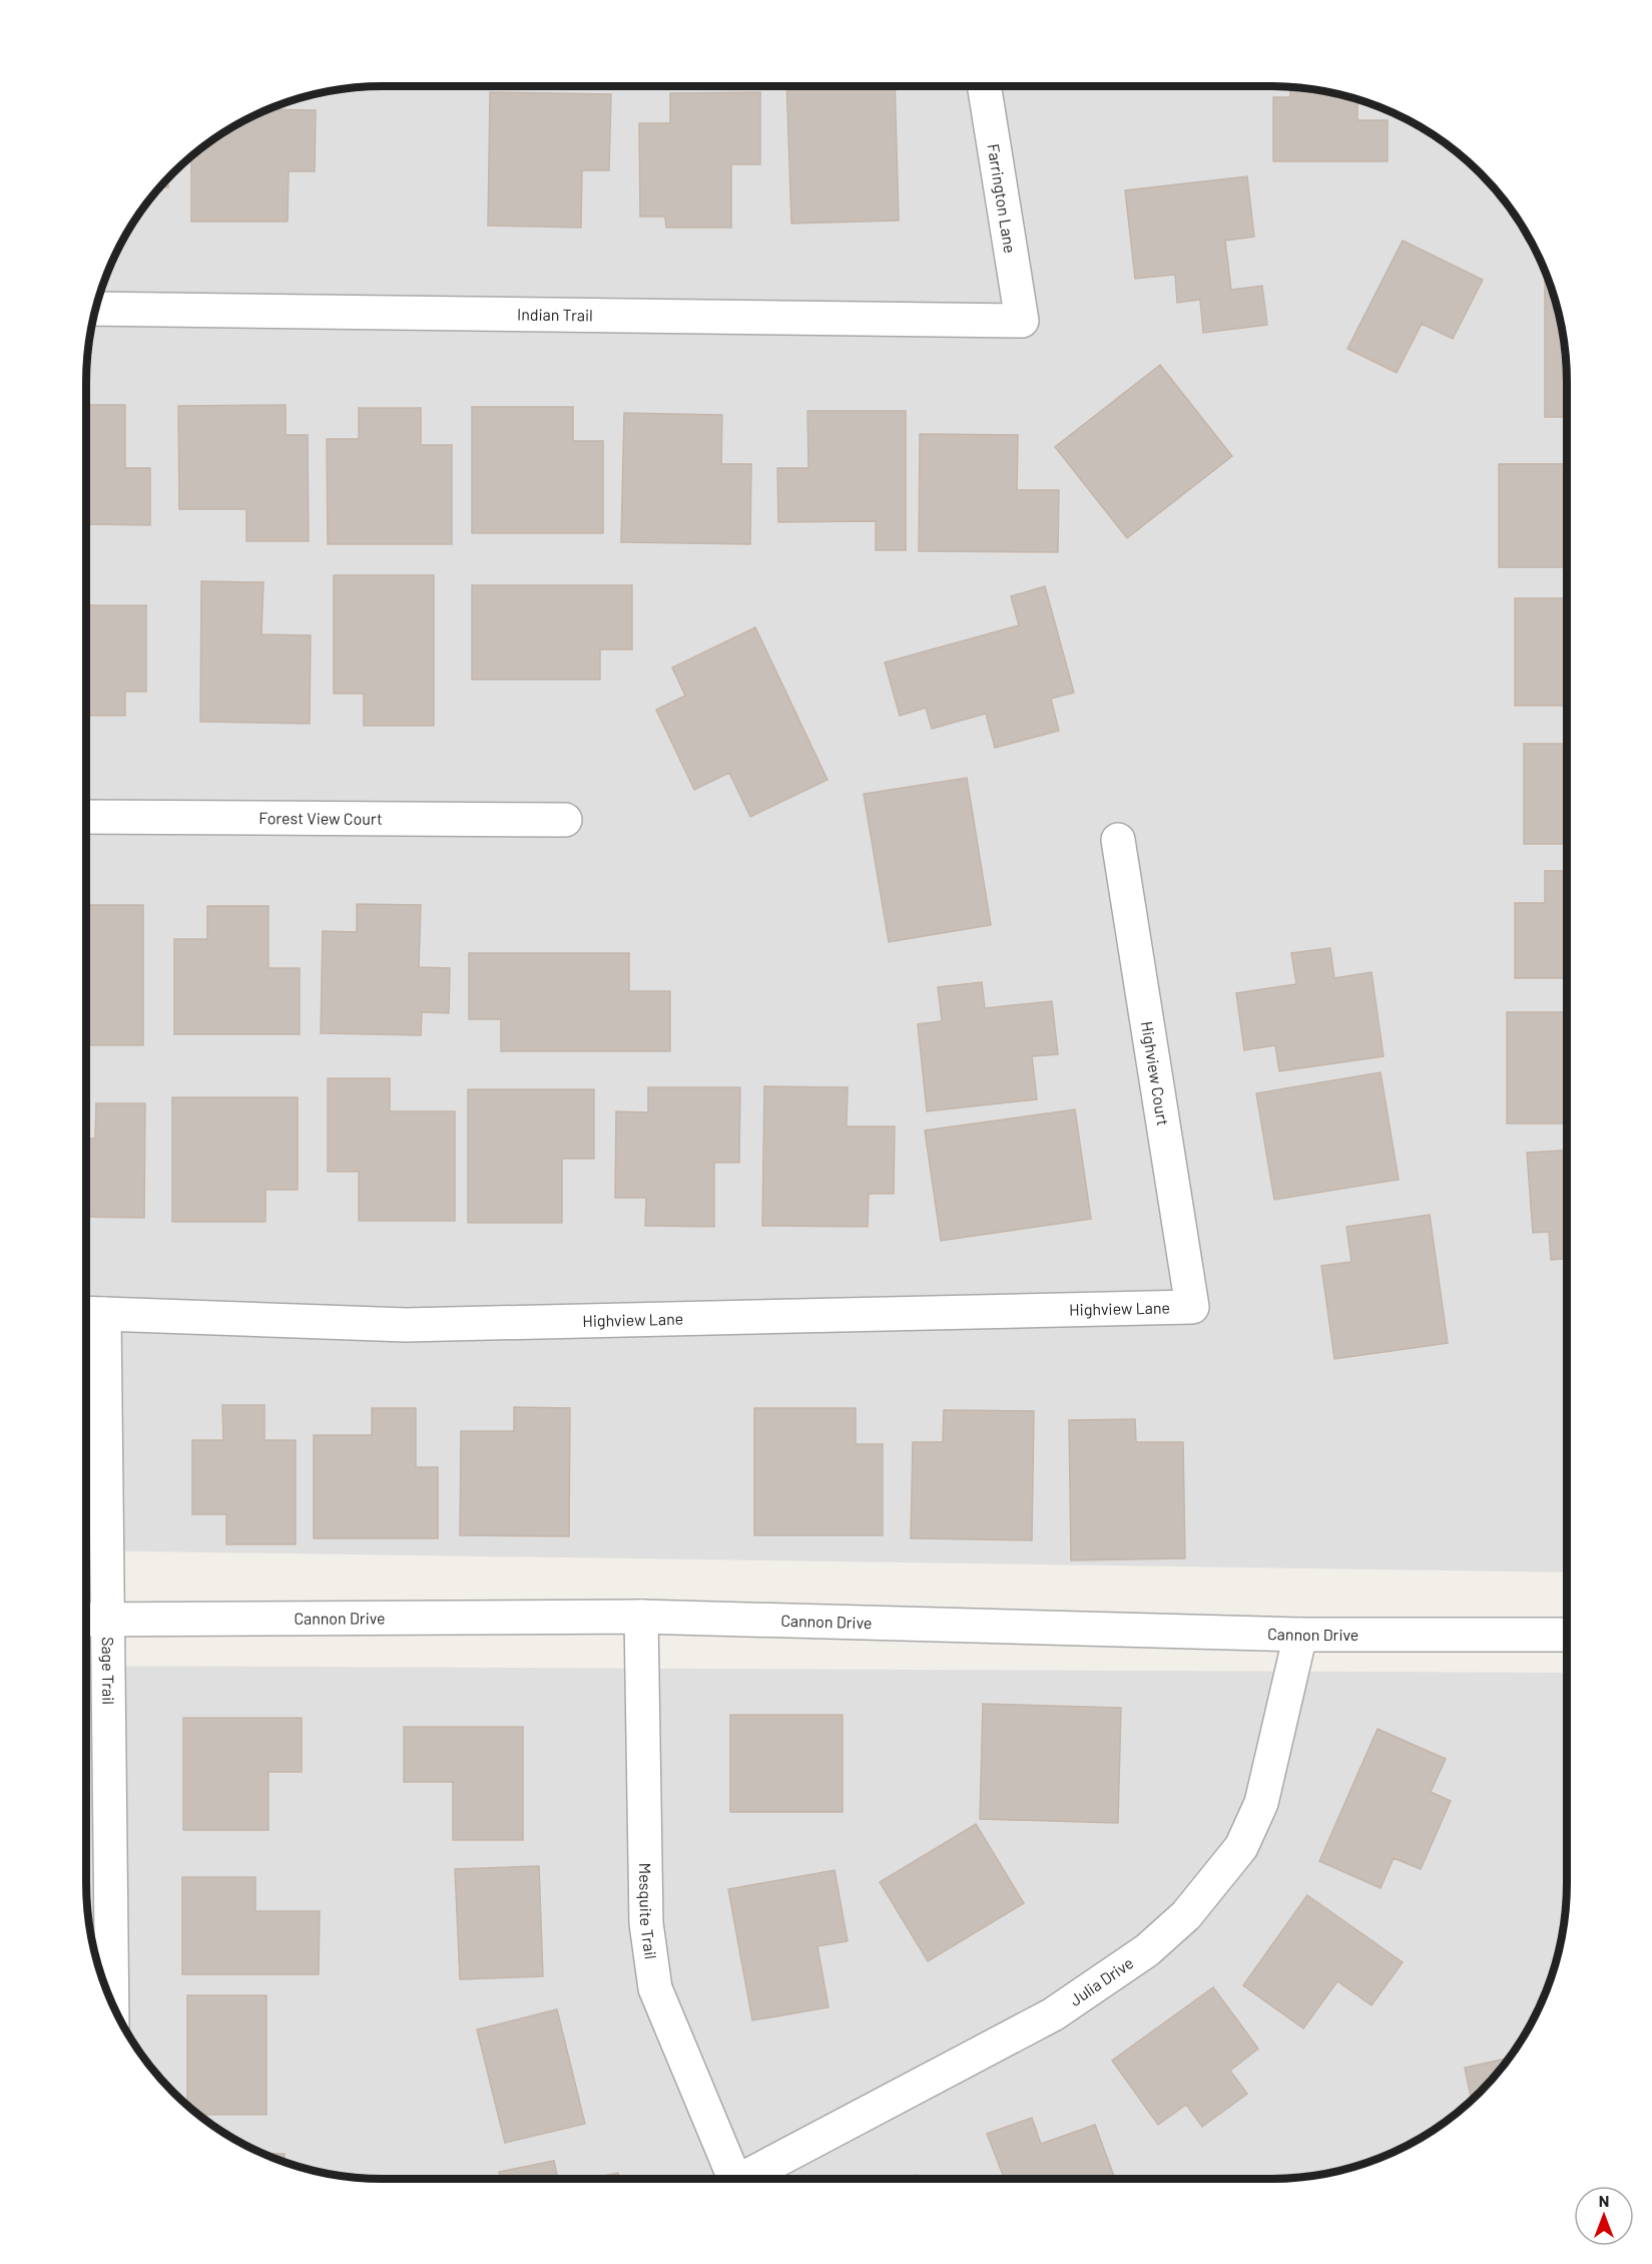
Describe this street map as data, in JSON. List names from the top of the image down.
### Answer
{
  "streets": {
    "street": [
      "Farrington Lane",
      "Indian Trail",
      "Forest View Court",
      "Highview Court",
      "Highview Lane",
      "Cannon Drive",
      "Sage Trail",
      "Mesquite Trail",
      "Julia Drive"
    ]
  },
  "crossings": [
    ["Farrington Lane", "Indian Trail"],
    ["Highview Court", "Highview Lane"],
    ["Highview Lane", "Sage Trail"],
    ["Cannon Drive", "Sage Trail"],
    ["Cannon Drive", "Mesquite Trail"],
    ["Cannon Drive", "Julia Drive"]
  ],
  "north": "top"
}
